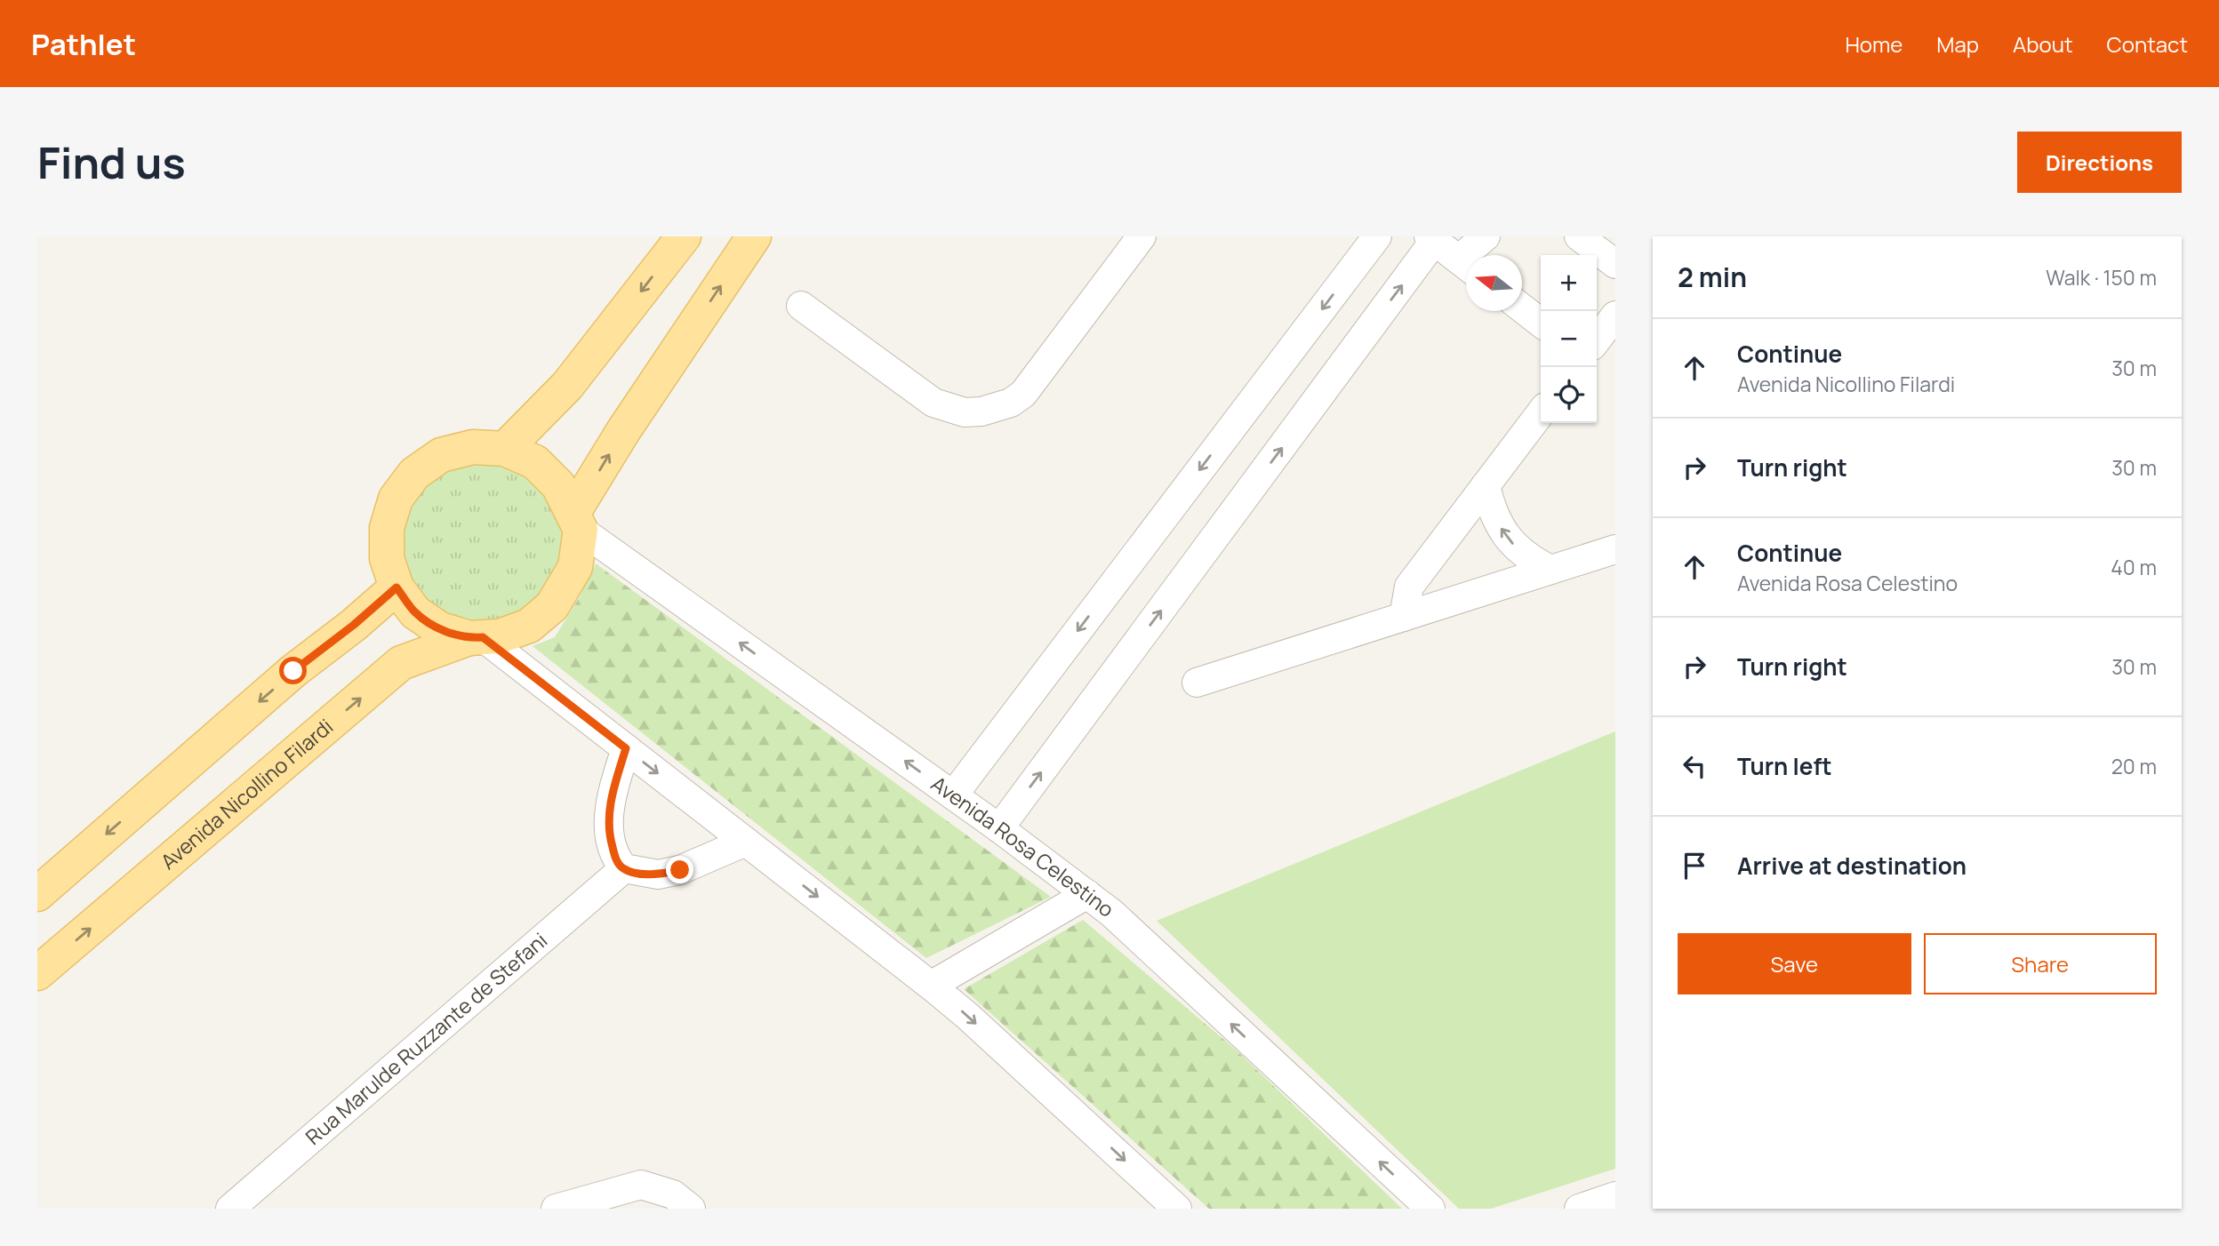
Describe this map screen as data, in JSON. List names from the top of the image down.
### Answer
{
  "streets": {
    "main road": ["Avenida Nicollino Filardi"],
    "street": ["Avenida Rosa Celestino", "Rua Marulde Ruzzante de Stefani"]
  },
  "crossings": [
    ["Avenida Nicollino Filardi", "Avenida Rosa Celestino"]
  ],
  "north": "left",
  "page": {
    "header": "Pathlet",
    "nav": [
      "Home",
      "Map",
      "About",
      "Contact"
    ],
    "buttons": [
      "Directions",
      ["Save", "Share"]
    ],
    "title": "Find us",
    "heading": ["2 min", "Walk · 150 m"],
    "map_buttons": ["+", "−"],
    "list": [
      ["Continue", "Avenida Nicollino Filardi", "30 m"],
      ["Turn right", "30 m"],
      ["Continue", "Avenida Rosa Celestino", "40 m"],
      ["Turn right", "30 m"],
      ["Turn left", "20 m"],
      "Arrive at destination"
    ]
  }
}
